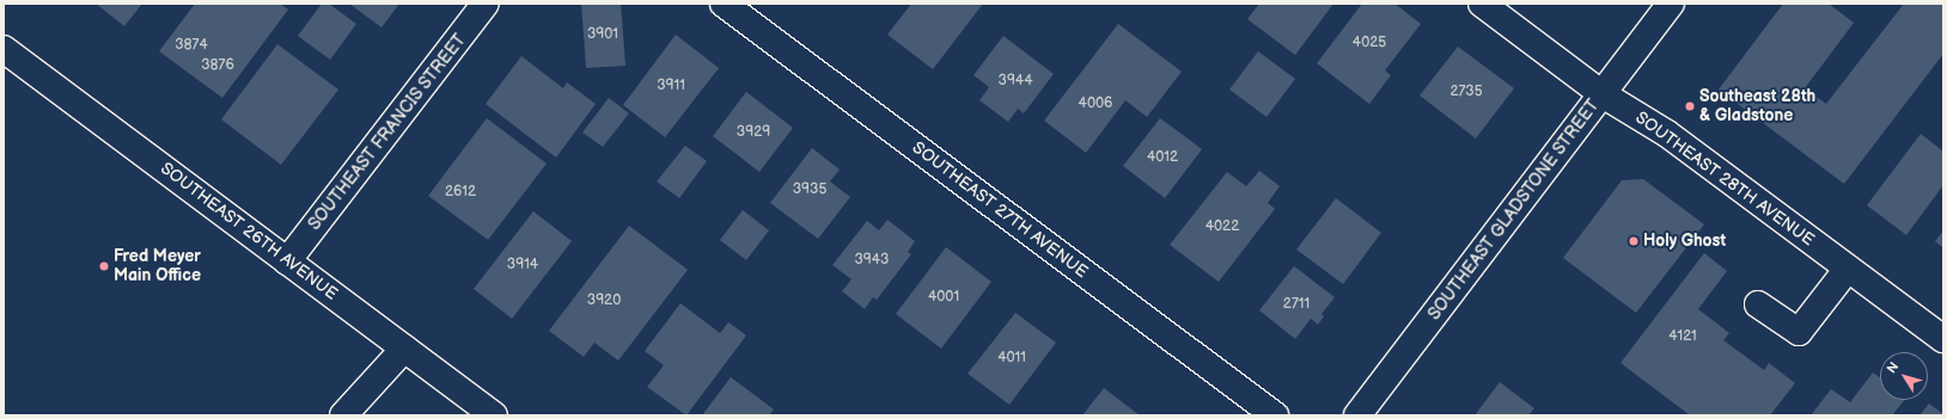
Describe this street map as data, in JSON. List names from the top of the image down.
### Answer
{
  "streets": {
    "street": [
      "SOUTHEAST FRANCIS STREET",
      "SOUTHEAST 28TH AVENUE",
      "SOUTHEAST 27TH AVENUE",
      "SOUTHEAST GLADSTONE STREET",
      "SOUTHEAST 26TH AVENUE"
    ]
  },
  "crossings": [
    ["SOUTHEAST FRANCIS STREET", "SOUTHEAST 26TH AVENUE"],
    ["SOUTHEAST 28TH AVENUE", "SOUTHEAST GLADSTONE STREET"]
  ],
  "places": ["Southeast 28th & Gladstone", "Holy Ghost", "Fred Meyer Main Office"],
  "house_numbers": [
    "3901",
    "4025",
    "3874",
    "3876",
    "3944",
    "3911",
    "2735",
    "4006",
    "3929",
    "4012",
    "3935",
    "2612",
    "4022",
    "3943",
    "3914",
    "4001",
    "3920",
    "2711",
    "4121",
    "4011"
  ],
  "north": "top left"
}
